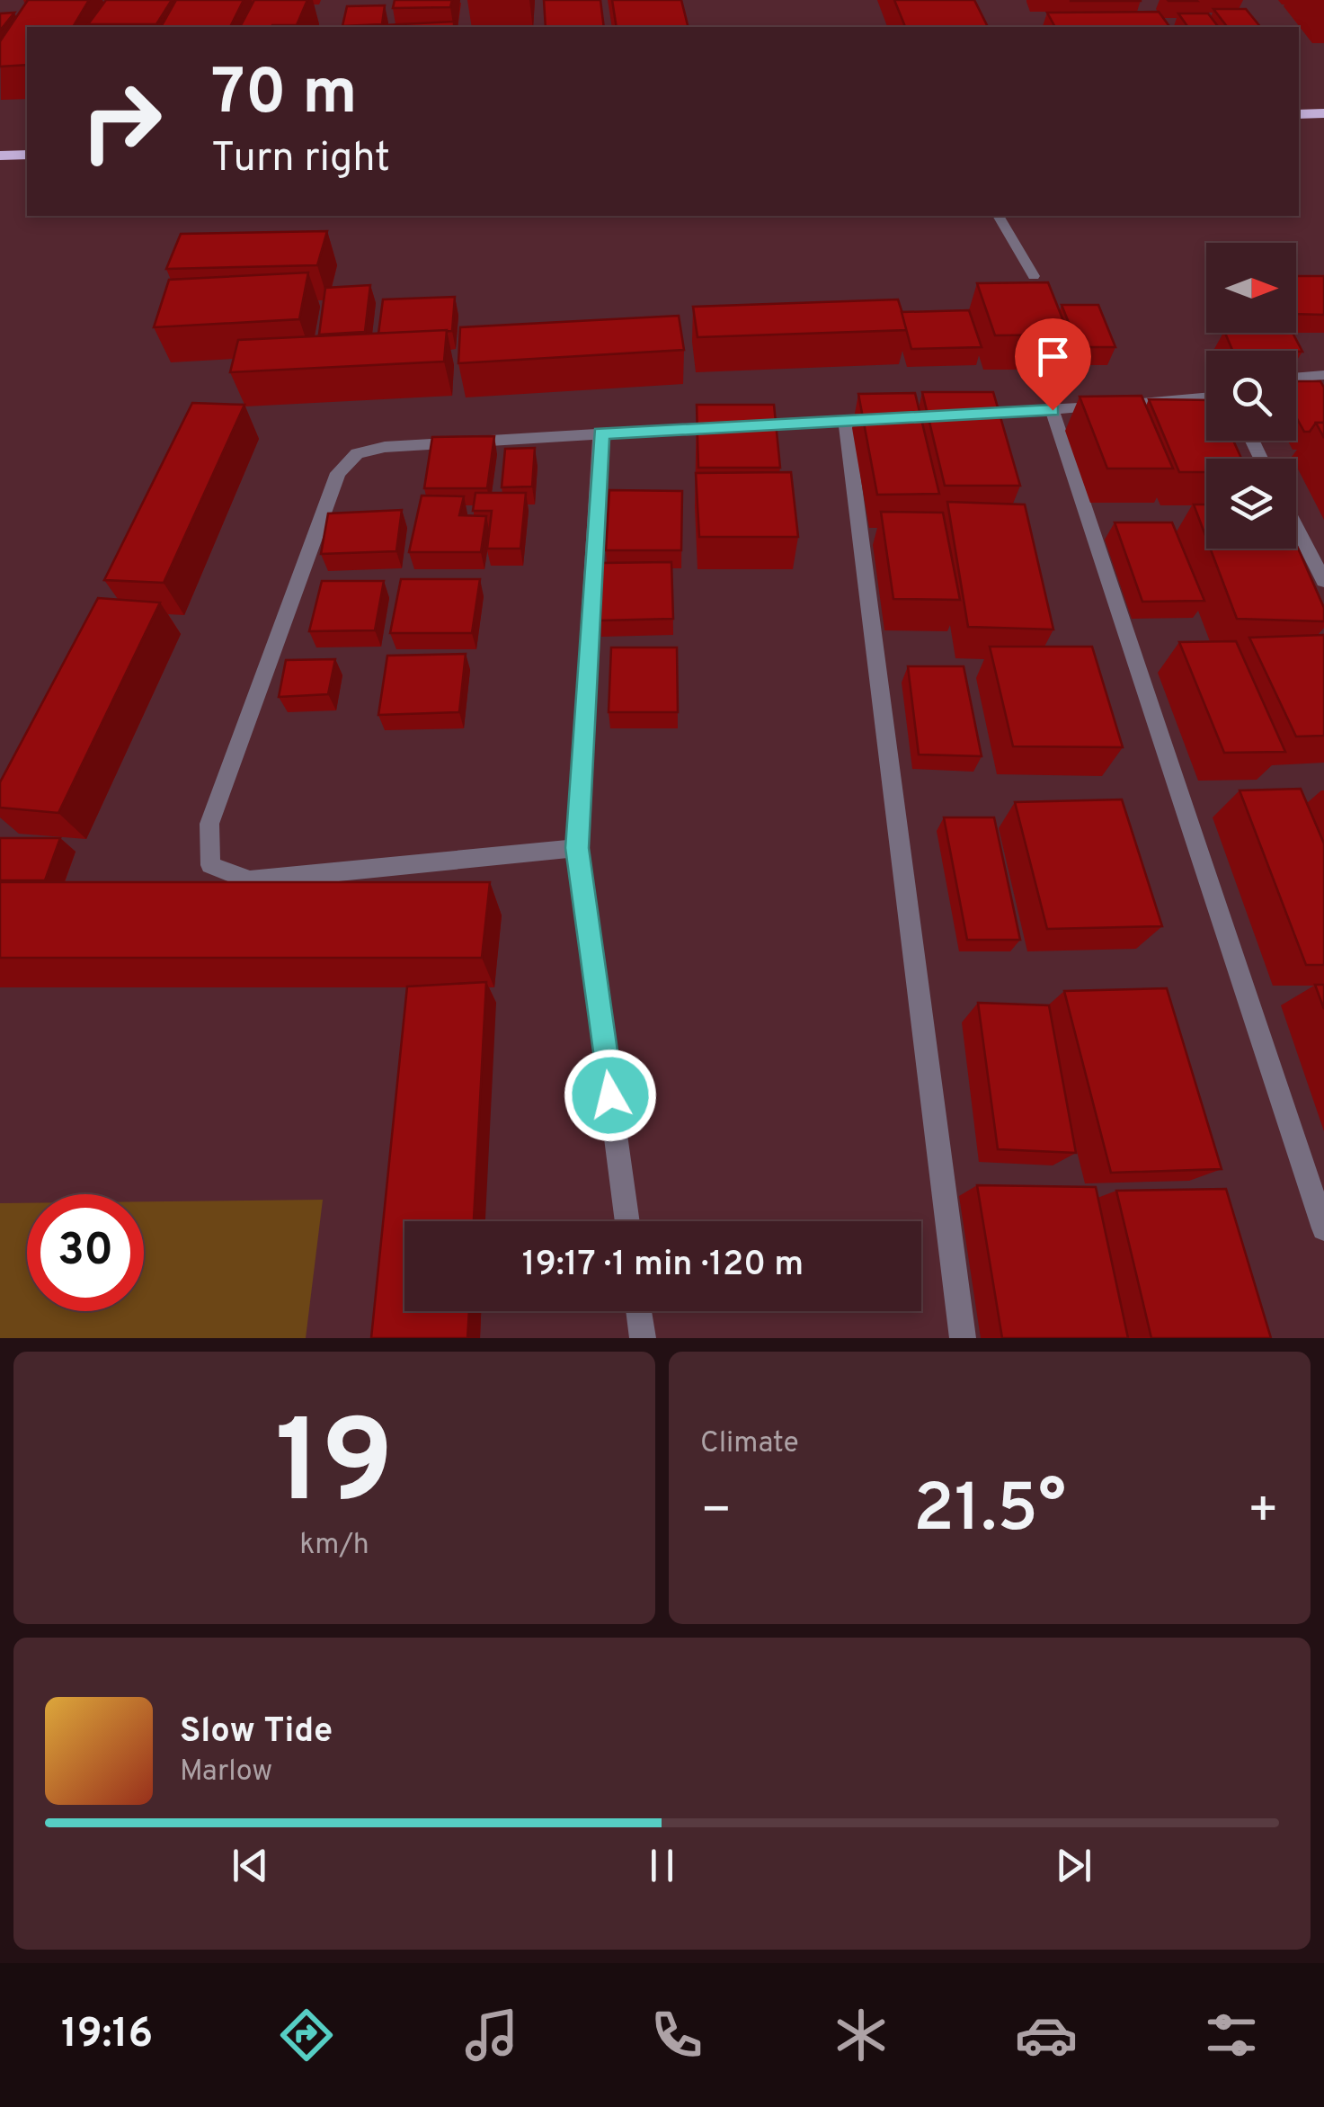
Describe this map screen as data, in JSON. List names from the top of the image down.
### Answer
{
  "north": "right",
  "page": {
    "turn": ["70 m", "Turn right"],
    "limit": "30",
    "trip": "19:17 · 1 min · 120 m",
    "tile": [
      ["19", "km/h"],
      "Climate"
    ],
    "heat": ["−", "21.5°", "+"],
    "song": ["Slow Tide", "Marlow"],
    "tabs": "19:16"
  }
}
